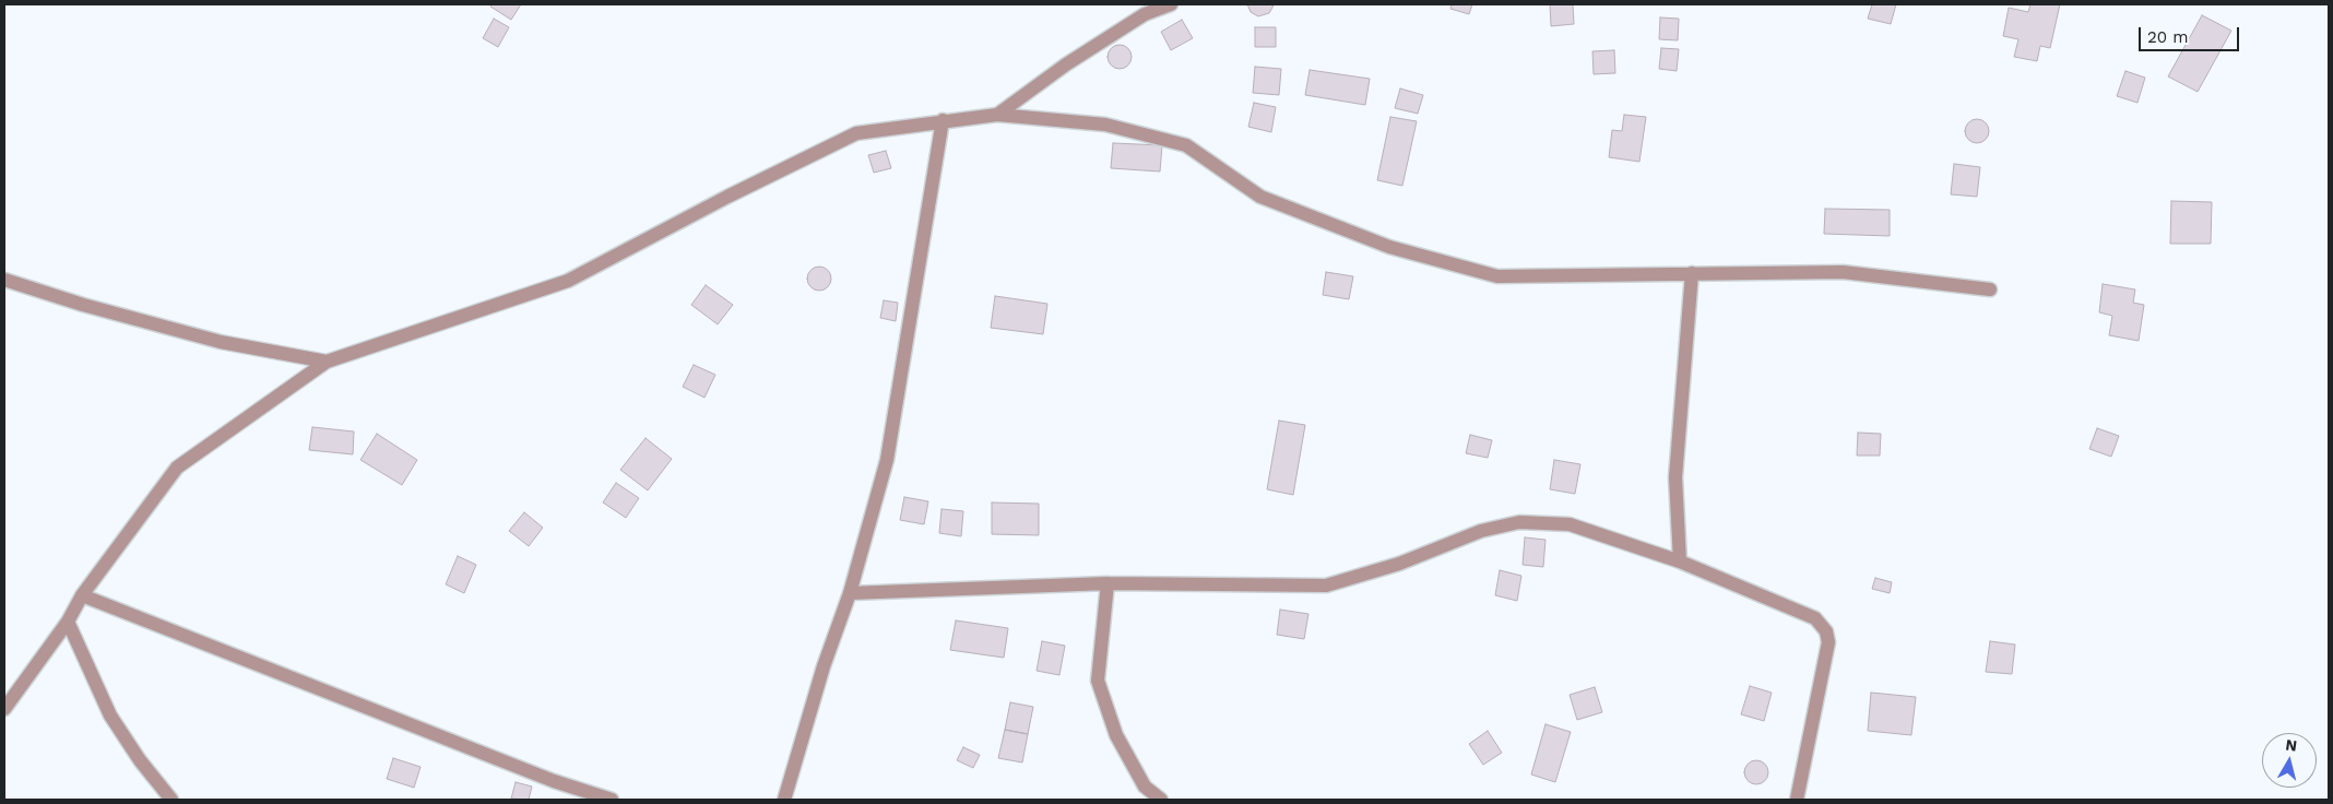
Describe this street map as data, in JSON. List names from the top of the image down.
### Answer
{
  "scale_bar": "20 m",
  "north": "top"
}
